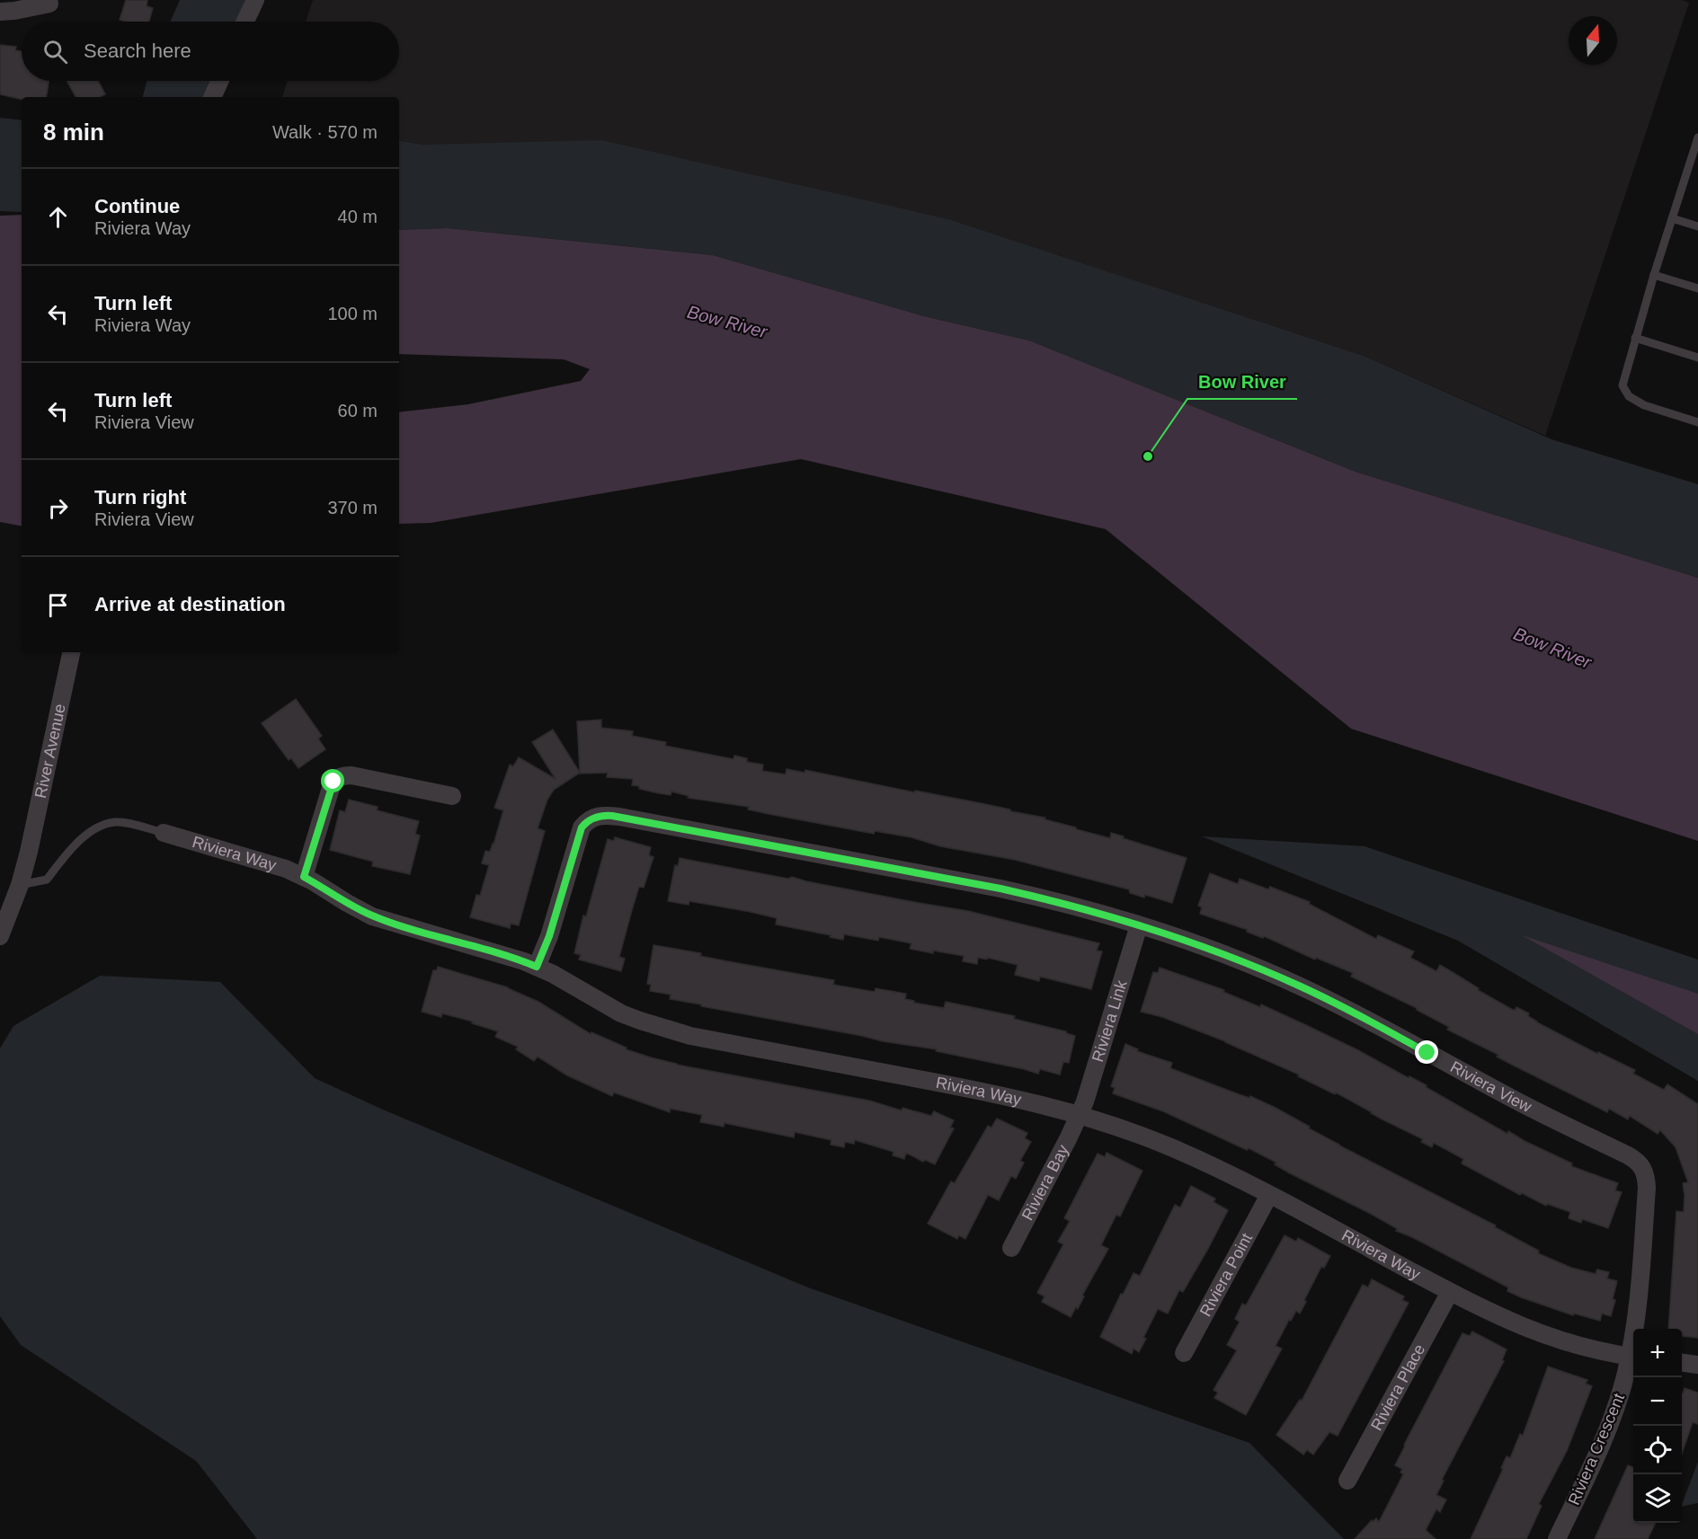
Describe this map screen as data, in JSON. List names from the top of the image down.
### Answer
{
  "streets": {
    "street": [
      "River Avenue",
      "Riviera Way",
      "Riviera Link",
      "Riviera View",
      "Riviera Bay",
      "Riviera Point",
      "Riviera Place",
      "Riviera Crescent"
    ]
  },
  "crossings": [
    ["Riviera Way", "Riviera Link"],
    ["Riviera Way", "Riviera View"],
    ["Riviera Way", "Riviera Bay"],
    ["Riviera Way", "Riviera Point"],
    ["Riviera Way", "Riviera Place"],
    ["Riviera Way", "Riviera Crescent"],
    ["Riviera Link", "Riviera View"],
    ["Riviera Link", "Riviera Bay"]
  ],
  "water": ["Bow River"],
  "places": ["Bow River"],
  "north": "top",
  "page": {
    "search": "Search here",
    "heading": ["8 min", "Walk · 570 m"],
    "list": [
      ["Continue", "Riviera Way", "40 m"],
      ["Turn left", "Riviera Way", "100 m"],
      ["Turn left", "Riviera View", "60 m"],
      ["Turn right", "Riviera View", "370 m"],
      "Arrive at destination"
    ],
    "map_buttons": ["+", "−"]
  }
}
